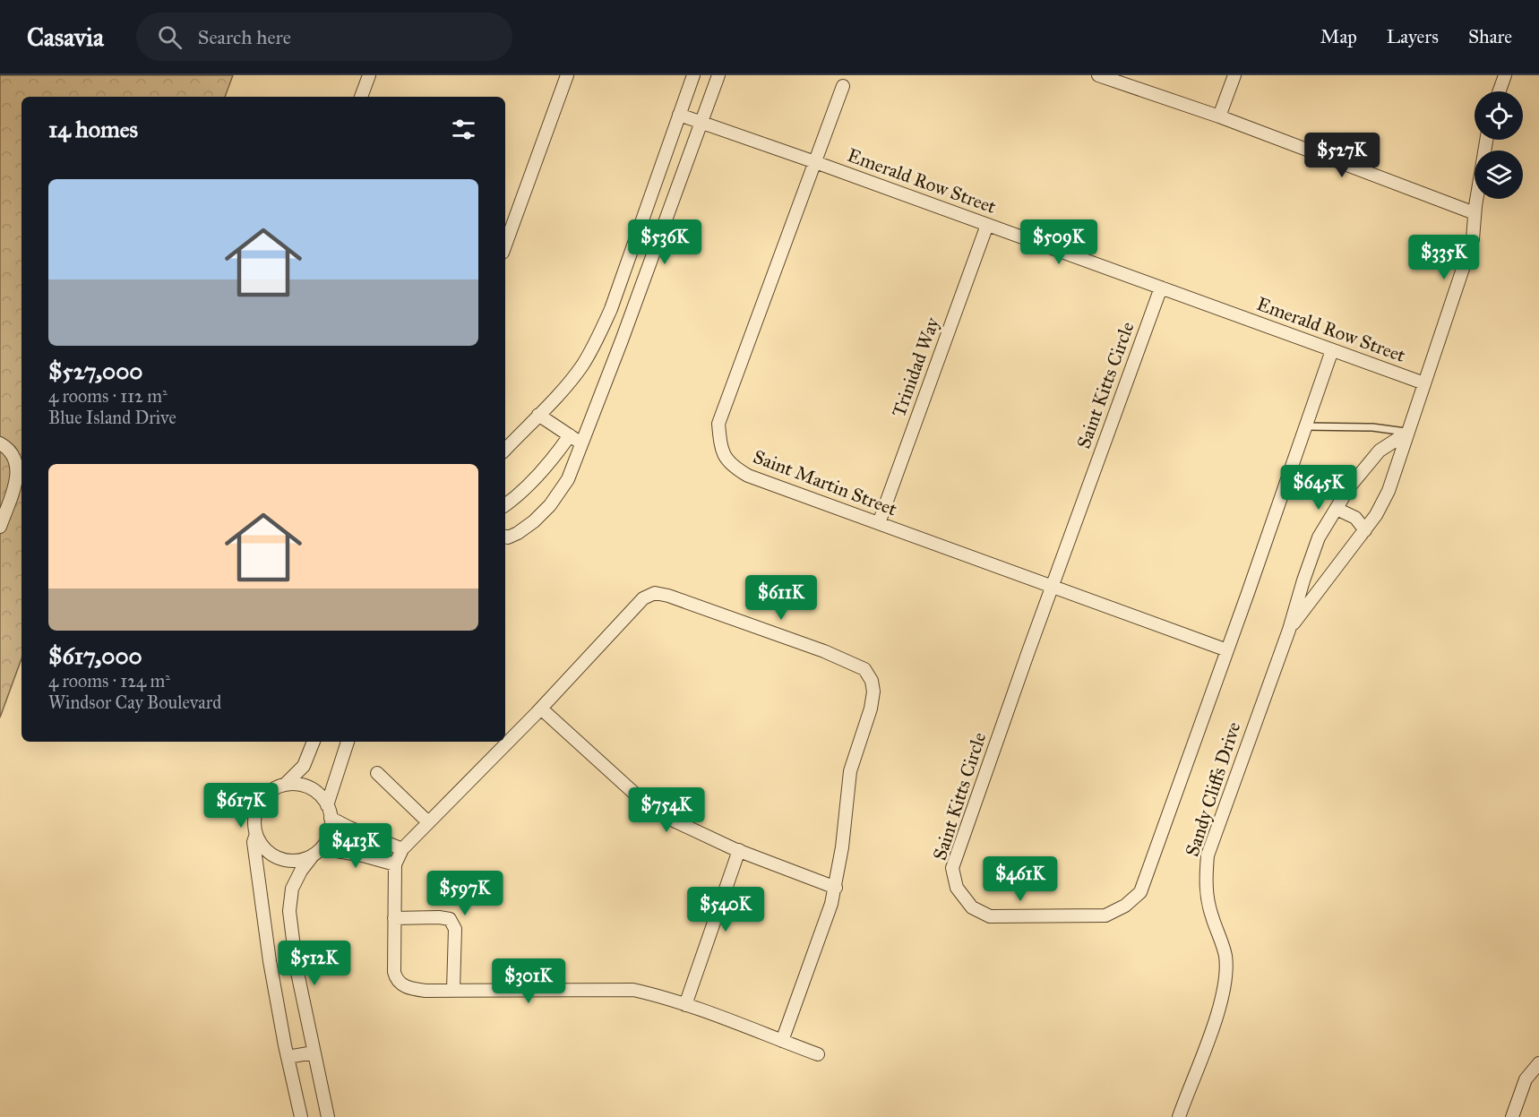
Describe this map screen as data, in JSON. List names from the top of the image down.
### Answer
{
  "streets": {
    "street": [
      "Emerald Row Street",
      "Trinidad Way",
      "Saint Kitts Circle",
      "Saint Martin Street",
      "Sandy Cliffs Drive"
    ]
  },
  "crossings": [
    ["Emerald Row Street", "Trinidad Way"],
    ["Emerald Row Street", "Saint Kitts Circle"],
    ["Emerald Row Street", "Saint Martin Street"],
    ["Emerald Row Street", "Sandy Cliffs Drive"],
    ["Trinidad Way", "Saint Martin Street"],
    ["Saint Kitts Circle", "Saint Martin Street"]
  ],
  "page": {
    "header": "Casavia",
    "search": "Search here",
    "nav": ["Map", "Layers", "Share"],
    "heading": "14 homes",
    "price": [
      "$527K",
      "$536K",
      "$509K",
      "$335K",
      "$645K",
      "$611K",
      "$617K",
      "$754K",
      "$413K",
      "$461K",
      "$597K",
      "$540K",
      "$512K",
      "$301K"
    ],
    "list": [
      {
        "name": "$527,000",
        "note": "4 rooms · 112 m² · Blue Island Drive"
      },
      {
        "name": "$617,000",
        "note": "4 rooms · 124 m² · Windsor Cay Boulevard"
      }
    ]
  }
}
